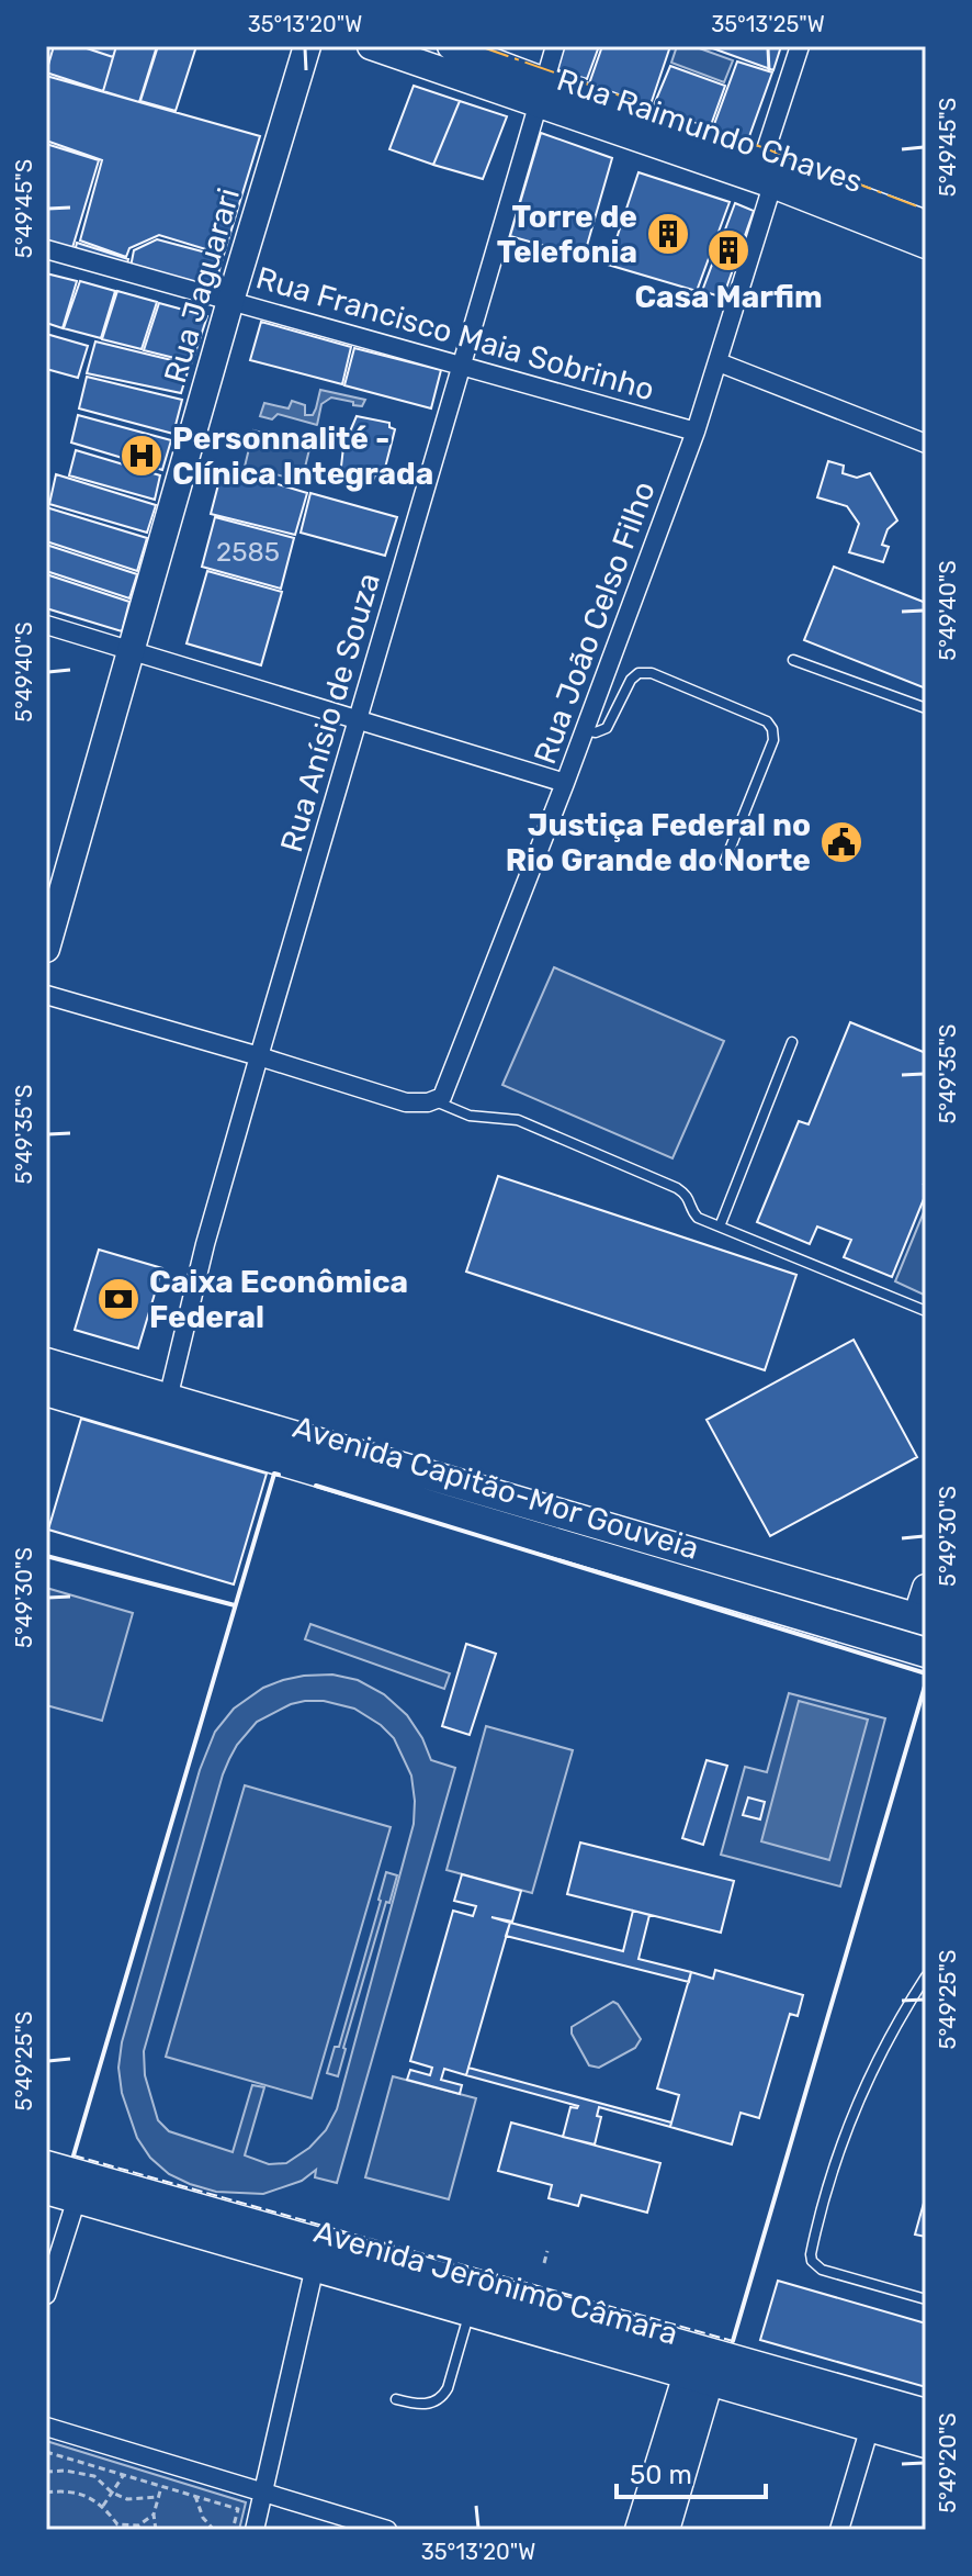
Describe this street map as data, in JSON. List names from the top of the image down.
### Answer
{
  "streets": {
    "main road": ["Avenida Capitão-Mor Gouveia", "Avenida Jerônimo Câmara"],
    "street": [
      "Rua Raimundo Chaves",
      "Rua Jaguarari",
      "Rua Francisco Maia Sobrinho",
      "Rua João Celso Filho",
      "Rua Anísio de Souza"
    ]
  },
  "crossings": [
    ["Rua Raimundo Chaves", "Rua João Celso Filho"],
    ["Rua Raimundo Chaves", "Rua Anísio de Souza"],
    ["Rua Jaguarari", "Rua Francisco Maia Sobrinho"],
    ["Rua Francisco Maia Sobrinho", "Rua João Celso Filho"],
    ["Rua Francisco Maia Sobrinho", "Rua Anísio de Souza"],
    ["Rua Anísio de Souza", "Avenida Capitão-Mor Gouveia"]
  ],
  "places": {
    "building": ["Torre de Telefonia", "Casa Marfim"],
    "hospital": ["Personnalité - Clínica Integrada"],
    "public building": ["Justiça Federal no Rio Grande do Norte"],
    "bank": ["Caixa Econômica Federal"]
  },
  "house_numbers": ["2585"],
  "scale_bar": "50 m",
  "coordinates": [
    "35°13'20\"W",
    "35°13'25\"W",
    "5°49'45\"S",
    "5°49'40\"S",
    "5°49'35\"S",
    "5°49'30\"S",
    "5°49'25\"S",
    "5°49'20\"S"
  ]
}
